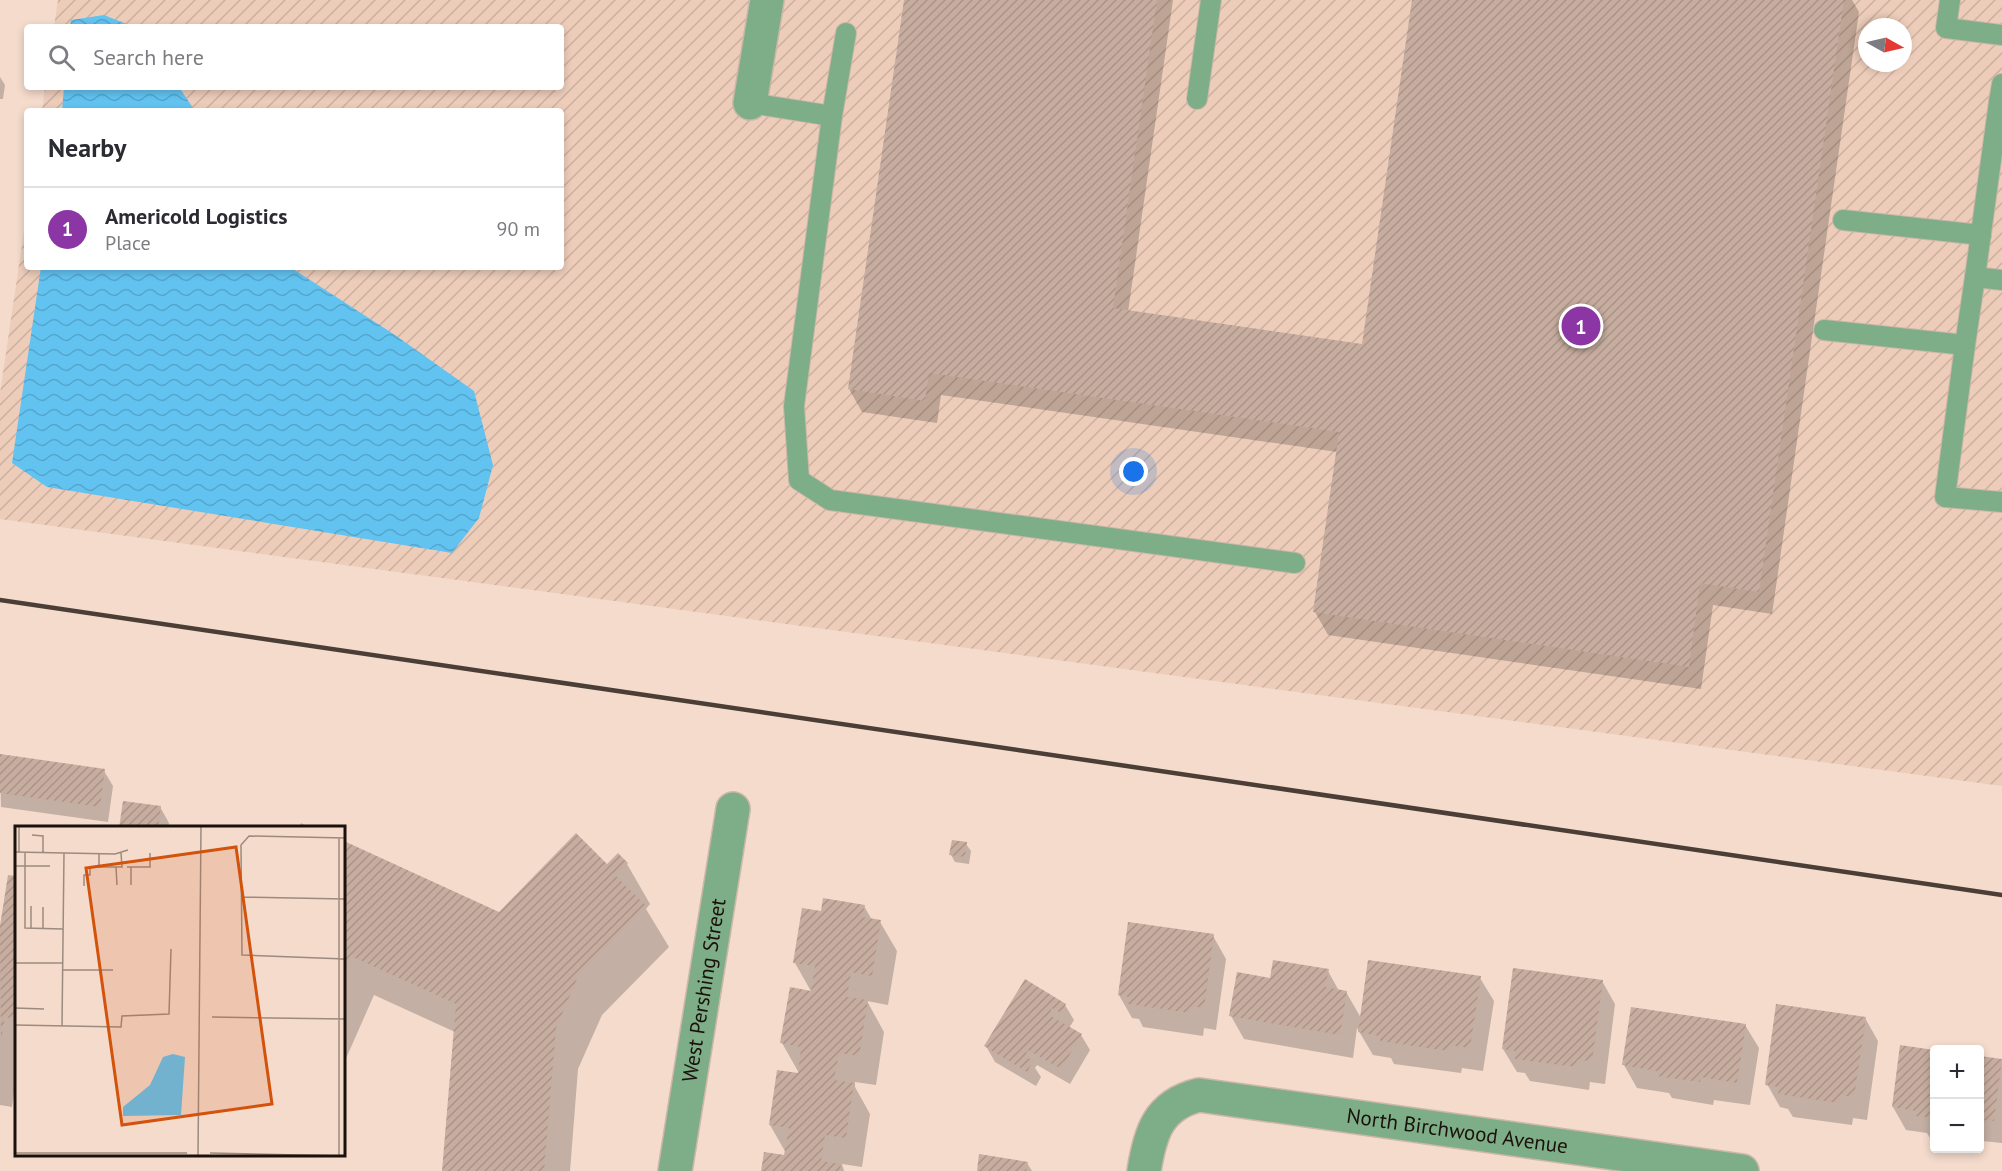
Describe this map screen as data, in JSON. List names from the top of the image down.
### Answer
{
  "streets": {
    "street": ["West Pershing Street", "North Birchwood Avenue"]
  },
  "north": "right",
  "page": {
    "search": "Search here",
    "heading": "Nearby",
    "list": [
      {
        "mark": "1",
        "name": "Americold Logistics",
        "note": "Place",
        "value": "90 m"
      }
    ],
    "pins": "1",
    "map_buttons": ["+", "−"]
  }
}
